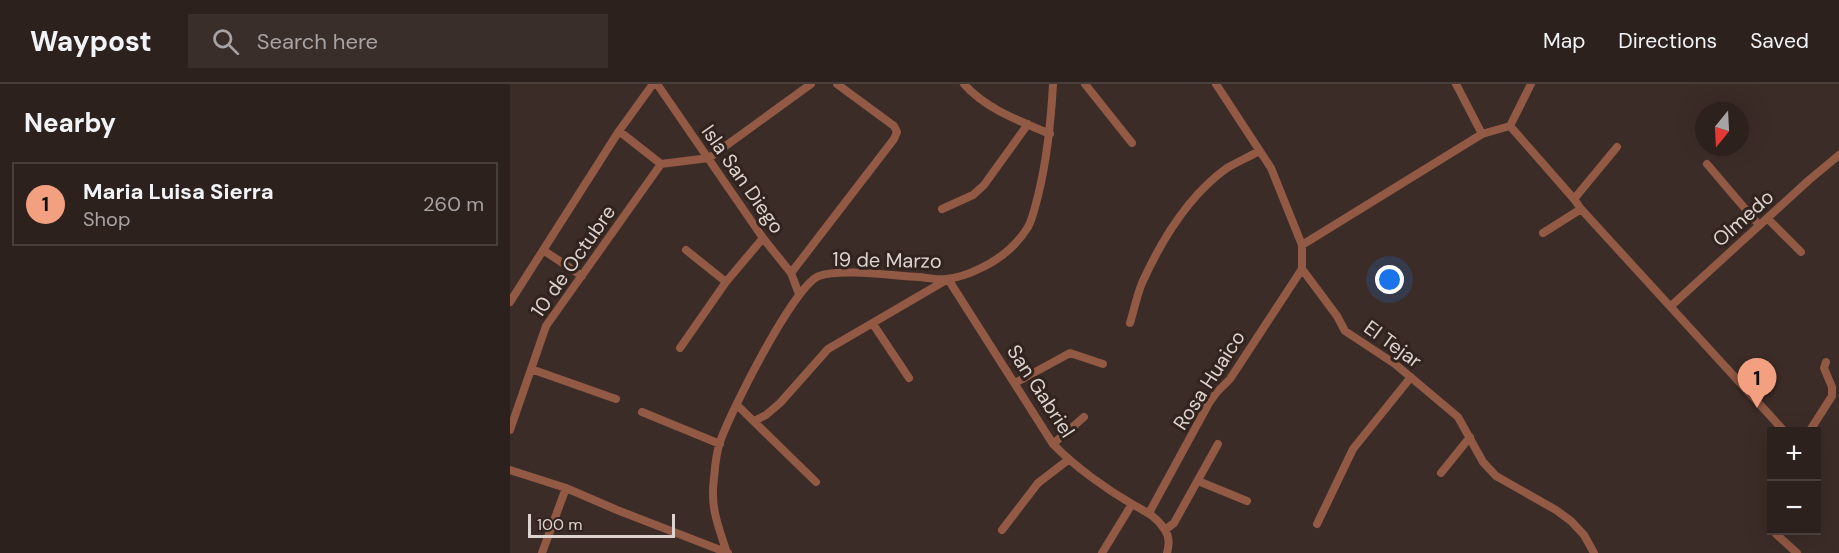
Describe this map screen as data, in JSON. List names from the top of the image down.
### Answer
{
  "streets": {
    "street": [
      "Isla San Diego",
      "Olmedo",
      "19 de Marzo",
      "10 de Octubre",
      "El Tejar",
      "Rosa Huaico",
      "San Gabriel"
    ]
  },
  "crossings": [
    ["Isla San Diego", "19 de Marzo"],
    ["19 de Marzo", "San Gabriel"],
    ["El Tejar", "Rosa Huaico"],
    ["Rosa Huaico", "San Gabriel"]
  ],
  "scale_bar": "100 m",
  "north": "bottom",
  "page": {
    "header": "Waypost",
    "search": "Search here",
    "nav": ["Map", "Directions", "Saved"],
    "heading": "Nearby",
    "list": [
      {
        "mark": "1",
        "name": "Maria Luisa Sierra",
        "note": "Shop",
        "value": "260 m"
      }
    ],
    "pins": "1",
    "map_buttons": ["+", "−"],
    "scale": "100 m"
  }
}
